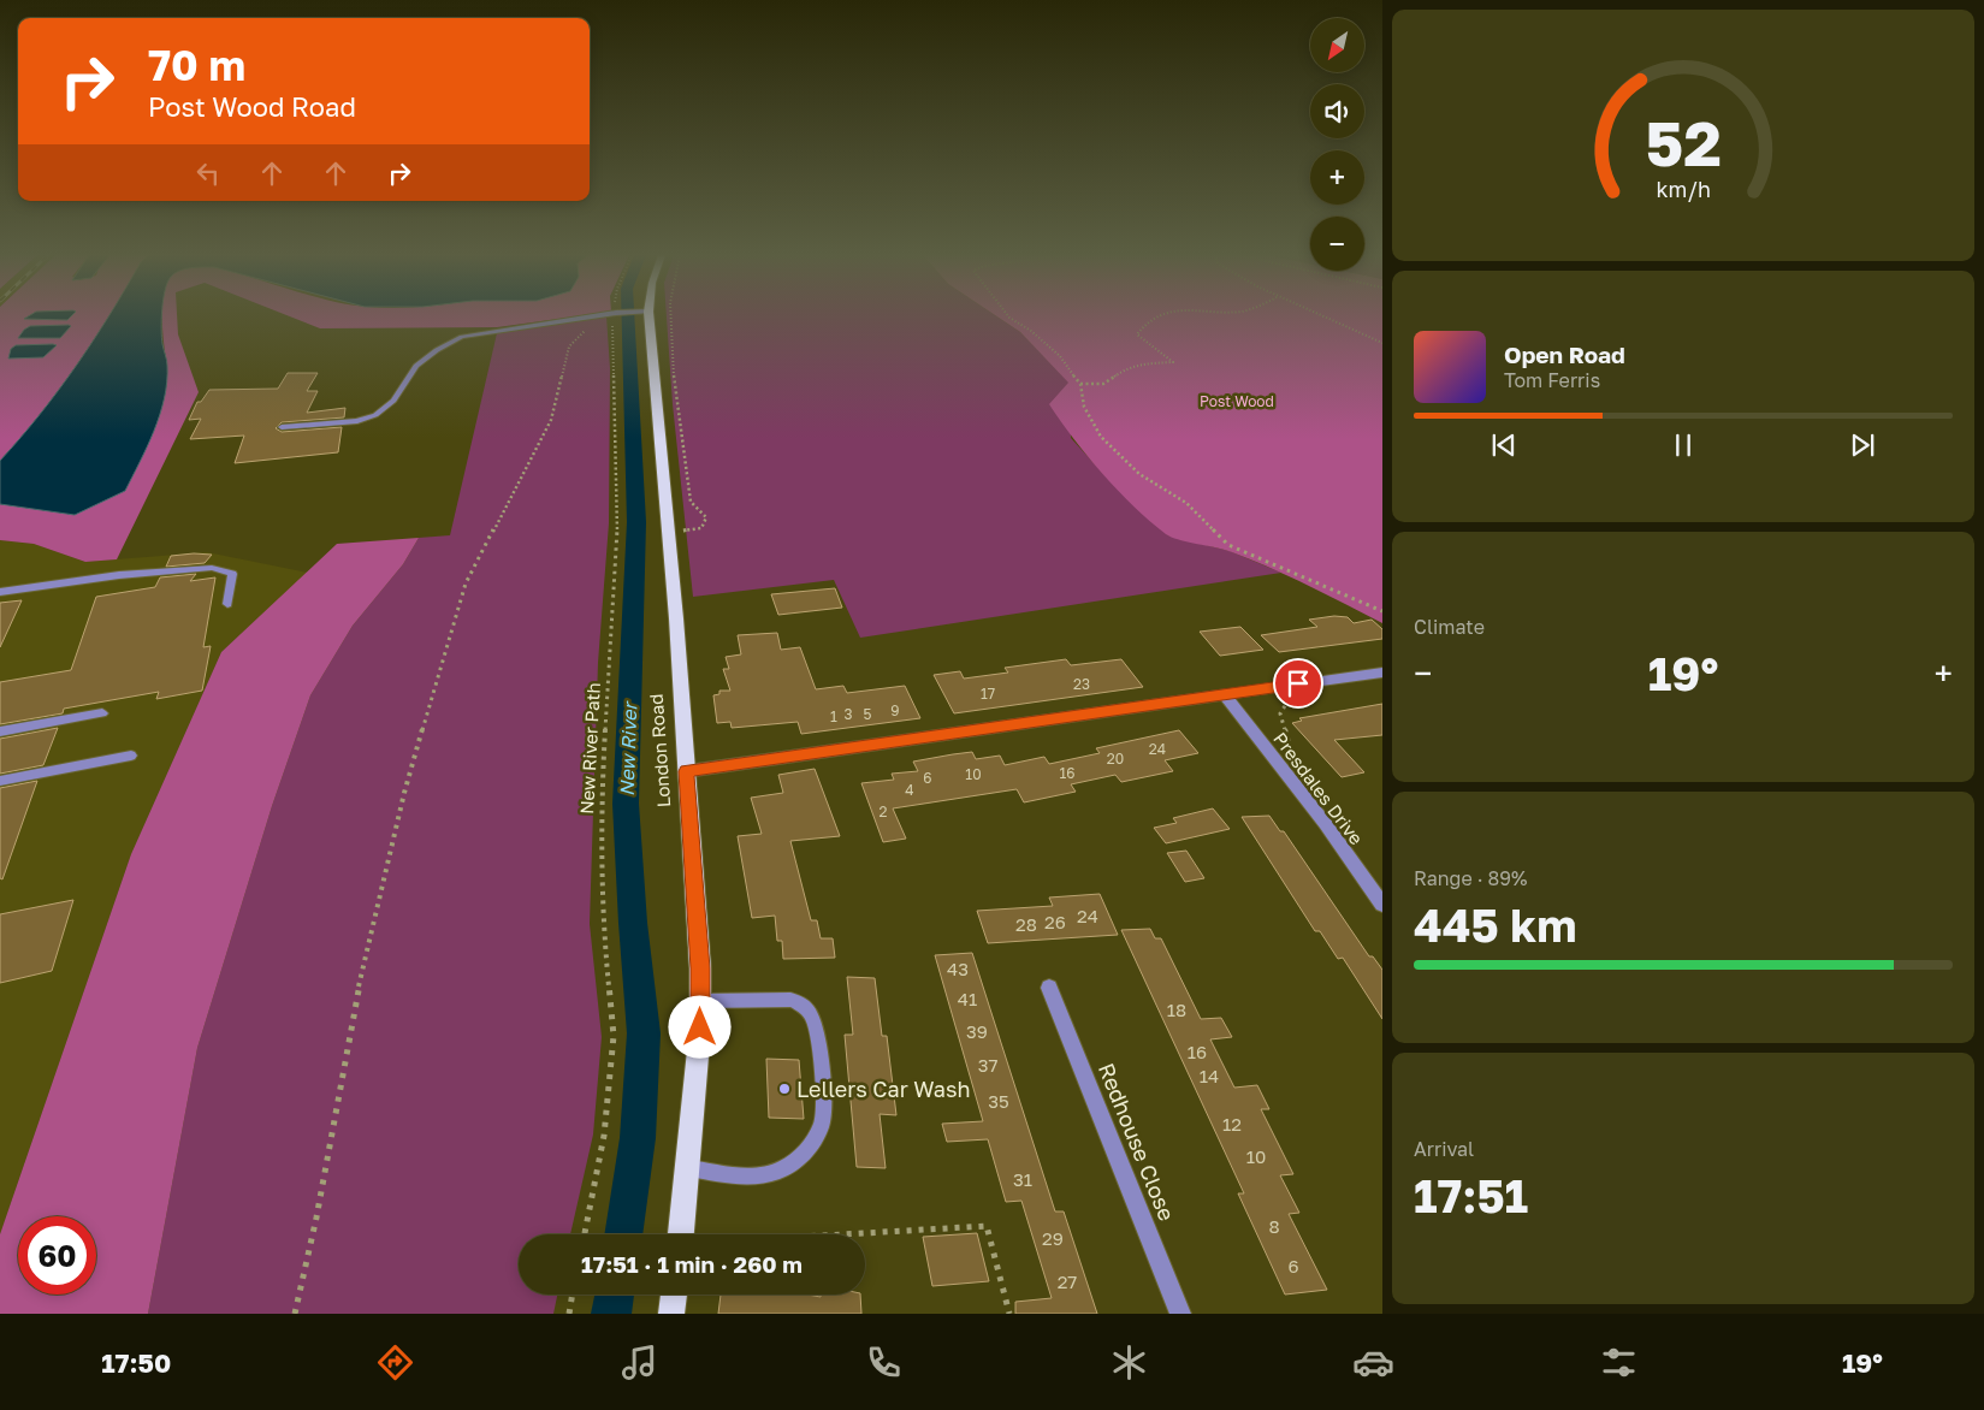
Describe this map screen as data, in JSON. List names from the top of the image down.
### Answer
{
  "streets": {
    "main road": ["London Road"],
    "street": ["Presdales Drive", "Redhouse Close"],
    "path": ["New River Path"]
  },
  "water": ["New River"],
  "parks": ["Post Wood"],
  "places": ["Lellers Car Wash"],
  "house_numbers": [
    "23",
    "17",
    "9",
    "3",
    "5",
    "1",
    "24",
    "20",
    "16",
    "10",
    "6",
    "4",
    "2",
    "24",
    "26",
    "28",
    "43",
    "41",
    "18",
    "39",
    "16",
    "37",
    "14",
    "35",
    "12",
    "10",
    "31",
    "8",
    "29",
    "6",
    "27"
  ],
  "north": "bottom left",
  "page": {
    "map_buttons": ["+", "−"],
    "turn": ["70 m", "Post Wood Road"],
    "song": ["Open Road", "Tom Ferris"],
    "tile": [
      "Climate",
      ["Range · 89%", "445 km"],
      ["Arrival", "17:51"]
    ],
    "heat": ["−", "19°", "+"],
    "limit": "60",
    "trip": "17:51 · 1 min · 260 m",
    "tabs": ["17:50", "19°"],
    "gauge": ["52", "km/h"]
  }
}
